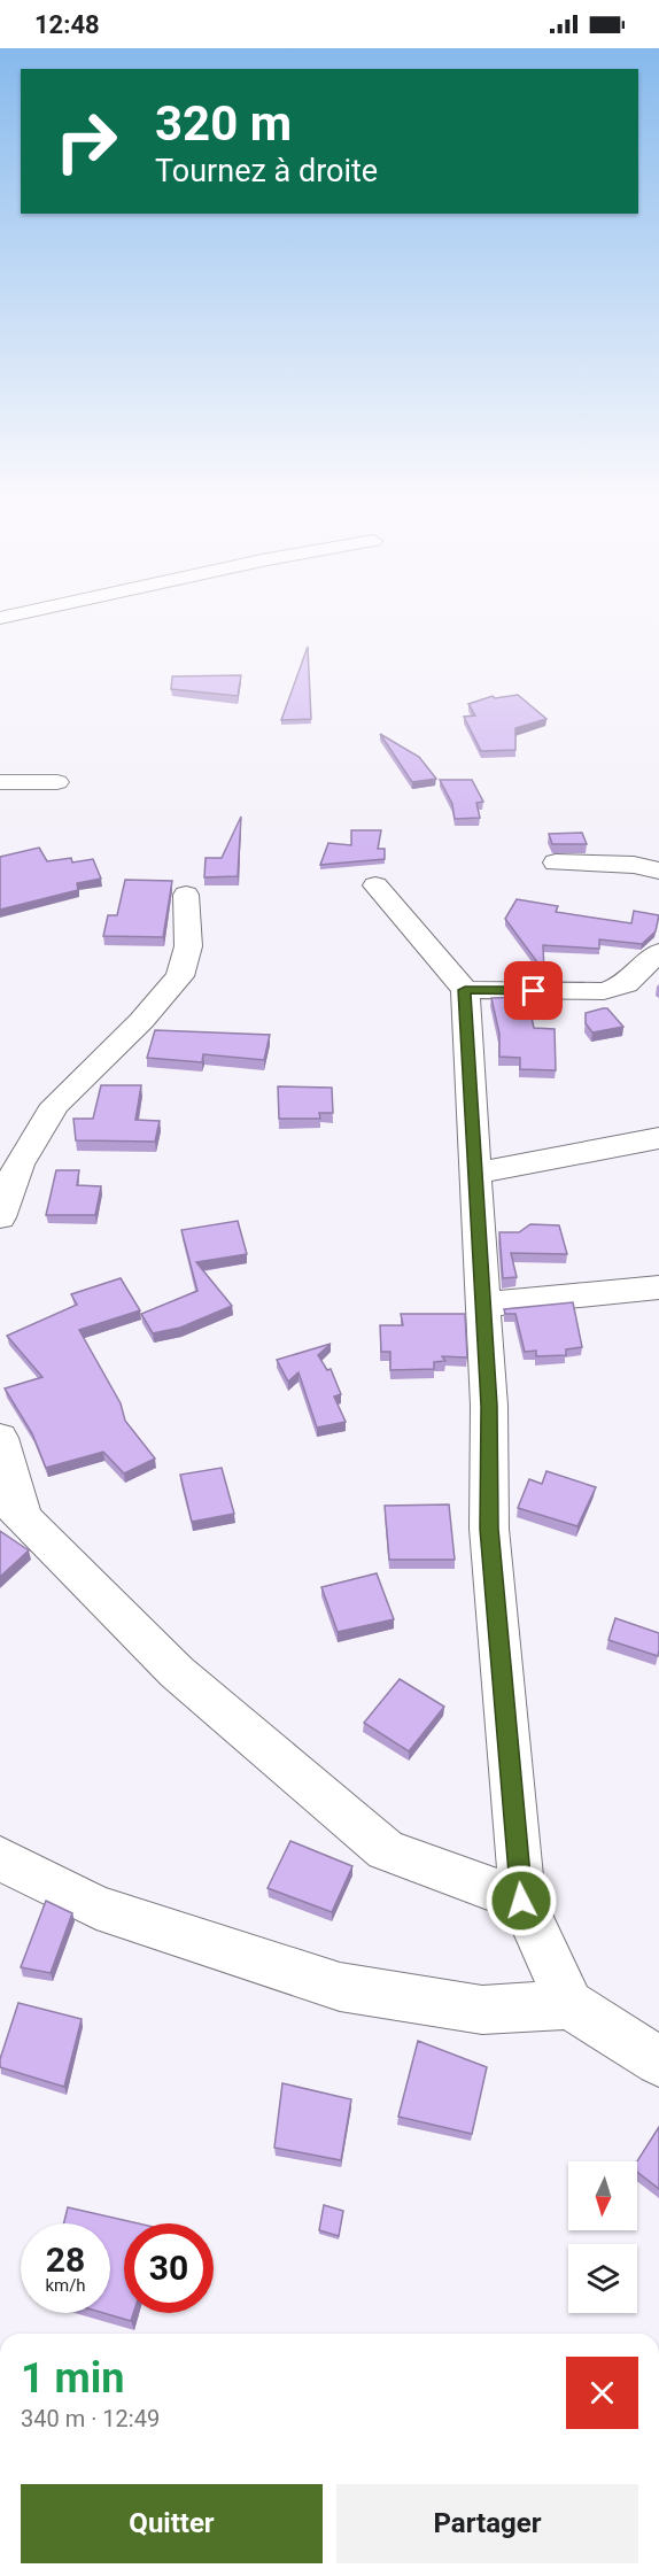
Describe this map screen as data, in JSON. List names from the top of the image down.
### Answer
{
  "north": "bottom",
  "page": {
    "status": "12:48",
    "turn": ["320 m", "Tournez à droite"],
    "speed": "28 km/h",
    "limit": "30",
    "heading": ["1 min", "340 m · 12:49"],
    "buttons": ["Quitter", "Partager"]
  }
}
